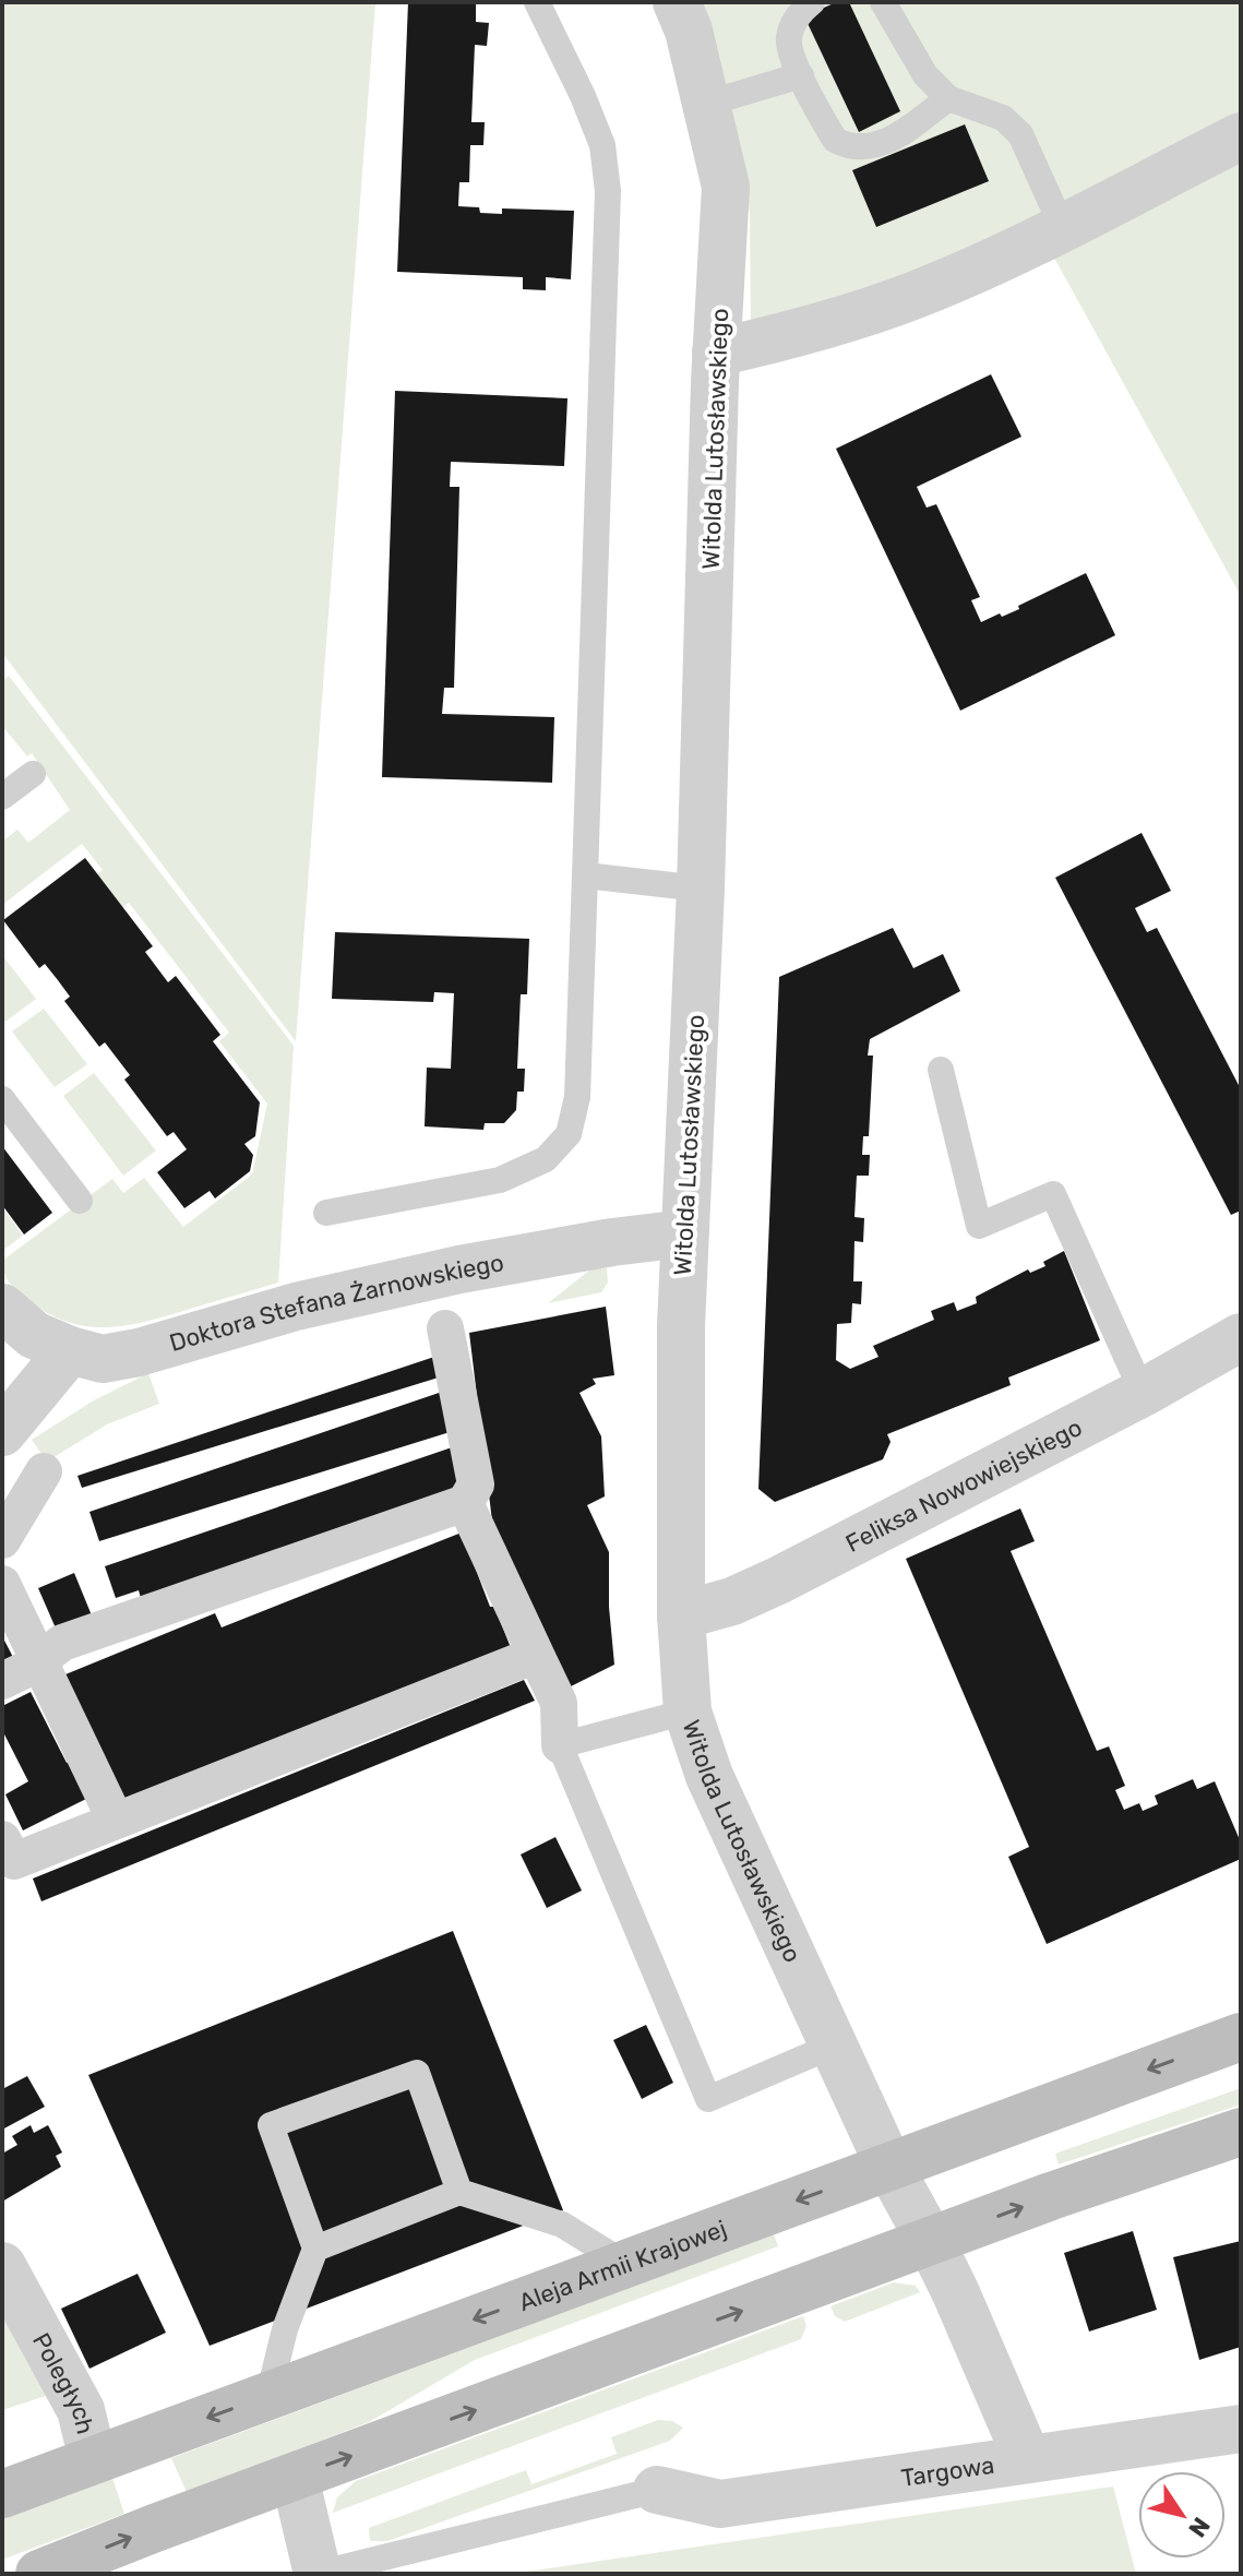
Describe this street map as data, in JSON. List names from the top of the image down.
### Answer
{
  "streets": {
    "main road": ["Aleja Armii Krajowej"],
    "street": [
      "Witolda Lutosławskiego",
      "Doktora Stefana Żarnowskiego",
      "Feliksa Nowowiejskiego",
      "Poległych",
      "Targowa"
    ]
  },
  "crossings": [
    ["Witolda Lutosławskiego", "Doktora Stefana Żarnowskiego"],
    ["Witolda Lutosławskiego", "Feliksa Nowowiejskiego"],
    ["Witolda Lutosławskiego", "Aleja Armii Krajowej"],
    ["Witolda Lutosławskiego", "Targowa"],
    ["Aleja Armii Krajowej", "Poległych"]
  ],
  "north": "bottom right"
}
